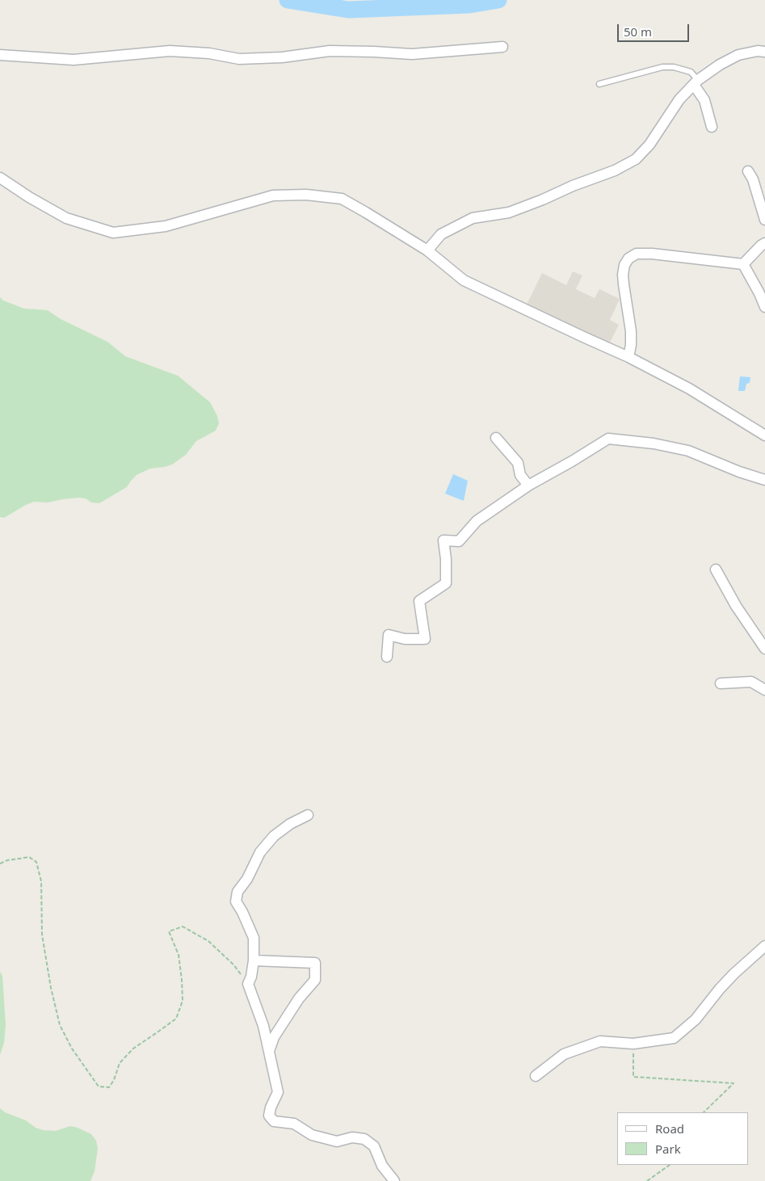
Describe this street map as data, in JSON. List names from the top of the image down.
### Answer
{
  "legend": ["Road", "Park"],
  "scale_bar": "50 m"
}
